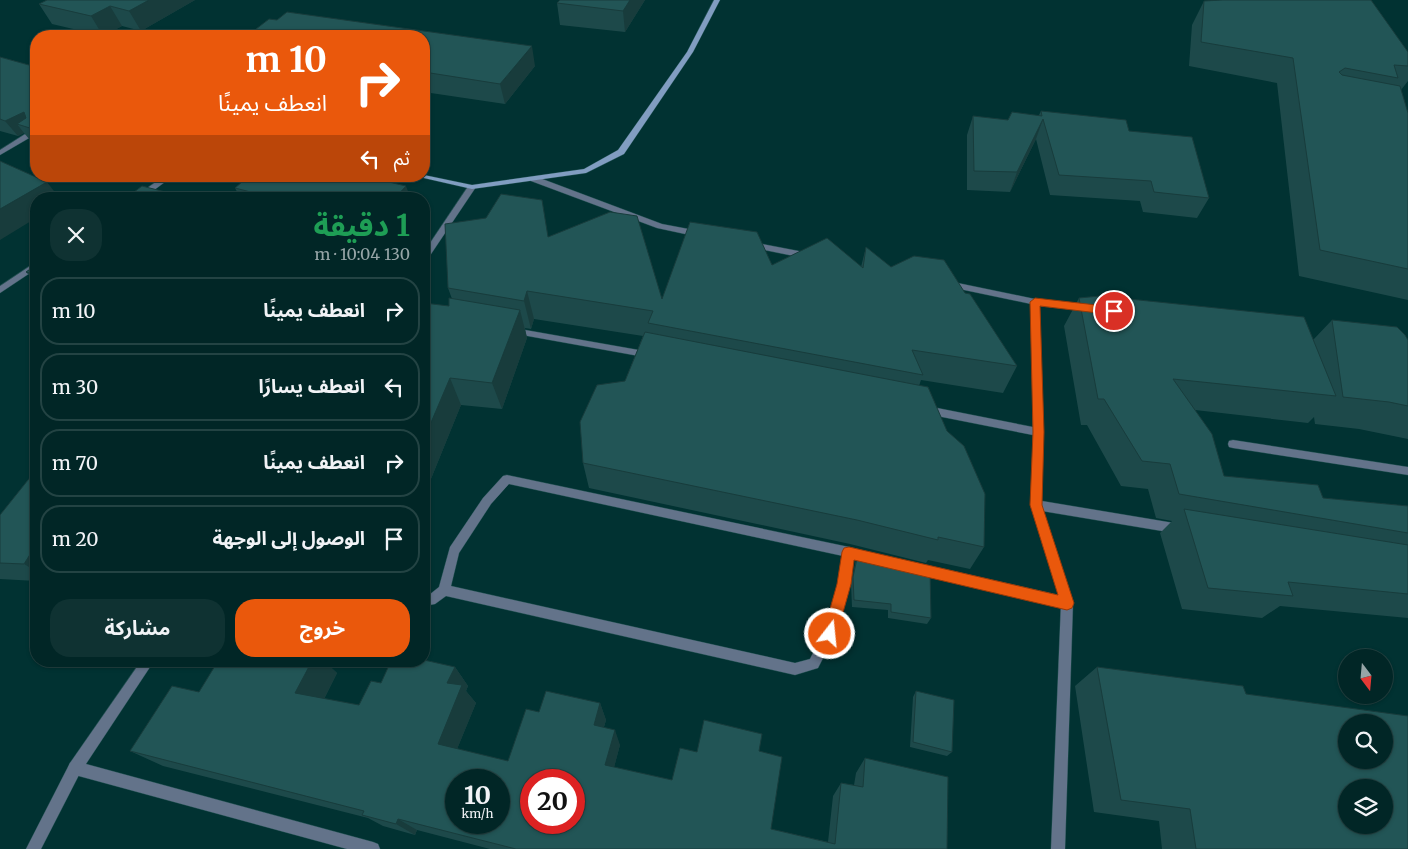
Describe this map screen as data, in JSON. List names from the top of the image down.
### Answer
{
  "north": "bottom",
  "page": {
    "turn": ["10 m", "انعطف يمينًا"],
    "then": "ثم",
    "heading": ["1 دقيقة", "130 m · 10:04"],
    "list": [
      {
        "name": "انعطف يمينًا",
        "value": "10 m"
      },
      {
        "name": "انعطف يسارًا",
        "value": "30 m"
      },
      {
        "name": "انعطف يمينًا",
        "value": "70 m"
      },
      {
        "name": "الوصول إلى الوجهة",
        "value": "20 m"
      }
    ],
    "buttons": ["خروج", "مشاركة"],
    "speed": "10 km/h",
    "limit": "20"
  }
}
